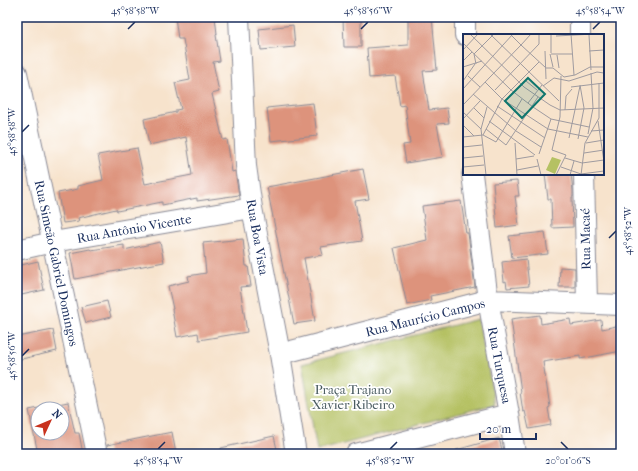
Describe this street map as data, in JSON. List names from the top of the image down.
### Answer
{
  "streets": {
    "street": [
      "Rua Antônio Vicente",
      "Rua Boa Vista",
      "Rua Macaé",
      "Rua Simeão Gabriel Domingos",
      "Rua Maurício Campos",
      "Rua Turquesa"
    ]
  },
  "crossings": [
    ["Rua Antônio Vicente", "Rua Boa Vista"],
    ["Rua Antônio Vicente", "Rua Simeão Gabriel Domingos"],
    ["Rua Boa Vista", "Rua Maurício Campos"],
    ["Rua Macaé", "Rua Maurício Campos"],
    ["Rua Maurício Campos", "Rua Turquesa"]
  ],
  "parks": ["Praça Trajano Xavier Ribeiro"],
  "scale_bar": "20 m",
  "north": "top right",
  "coordinates": [
    "45°58'58\"W",
    "45°58'56\"W",
    "45°58'54\"W",
    "45°58'52\"W",
    "20°01'06\"S"
  ]
}
